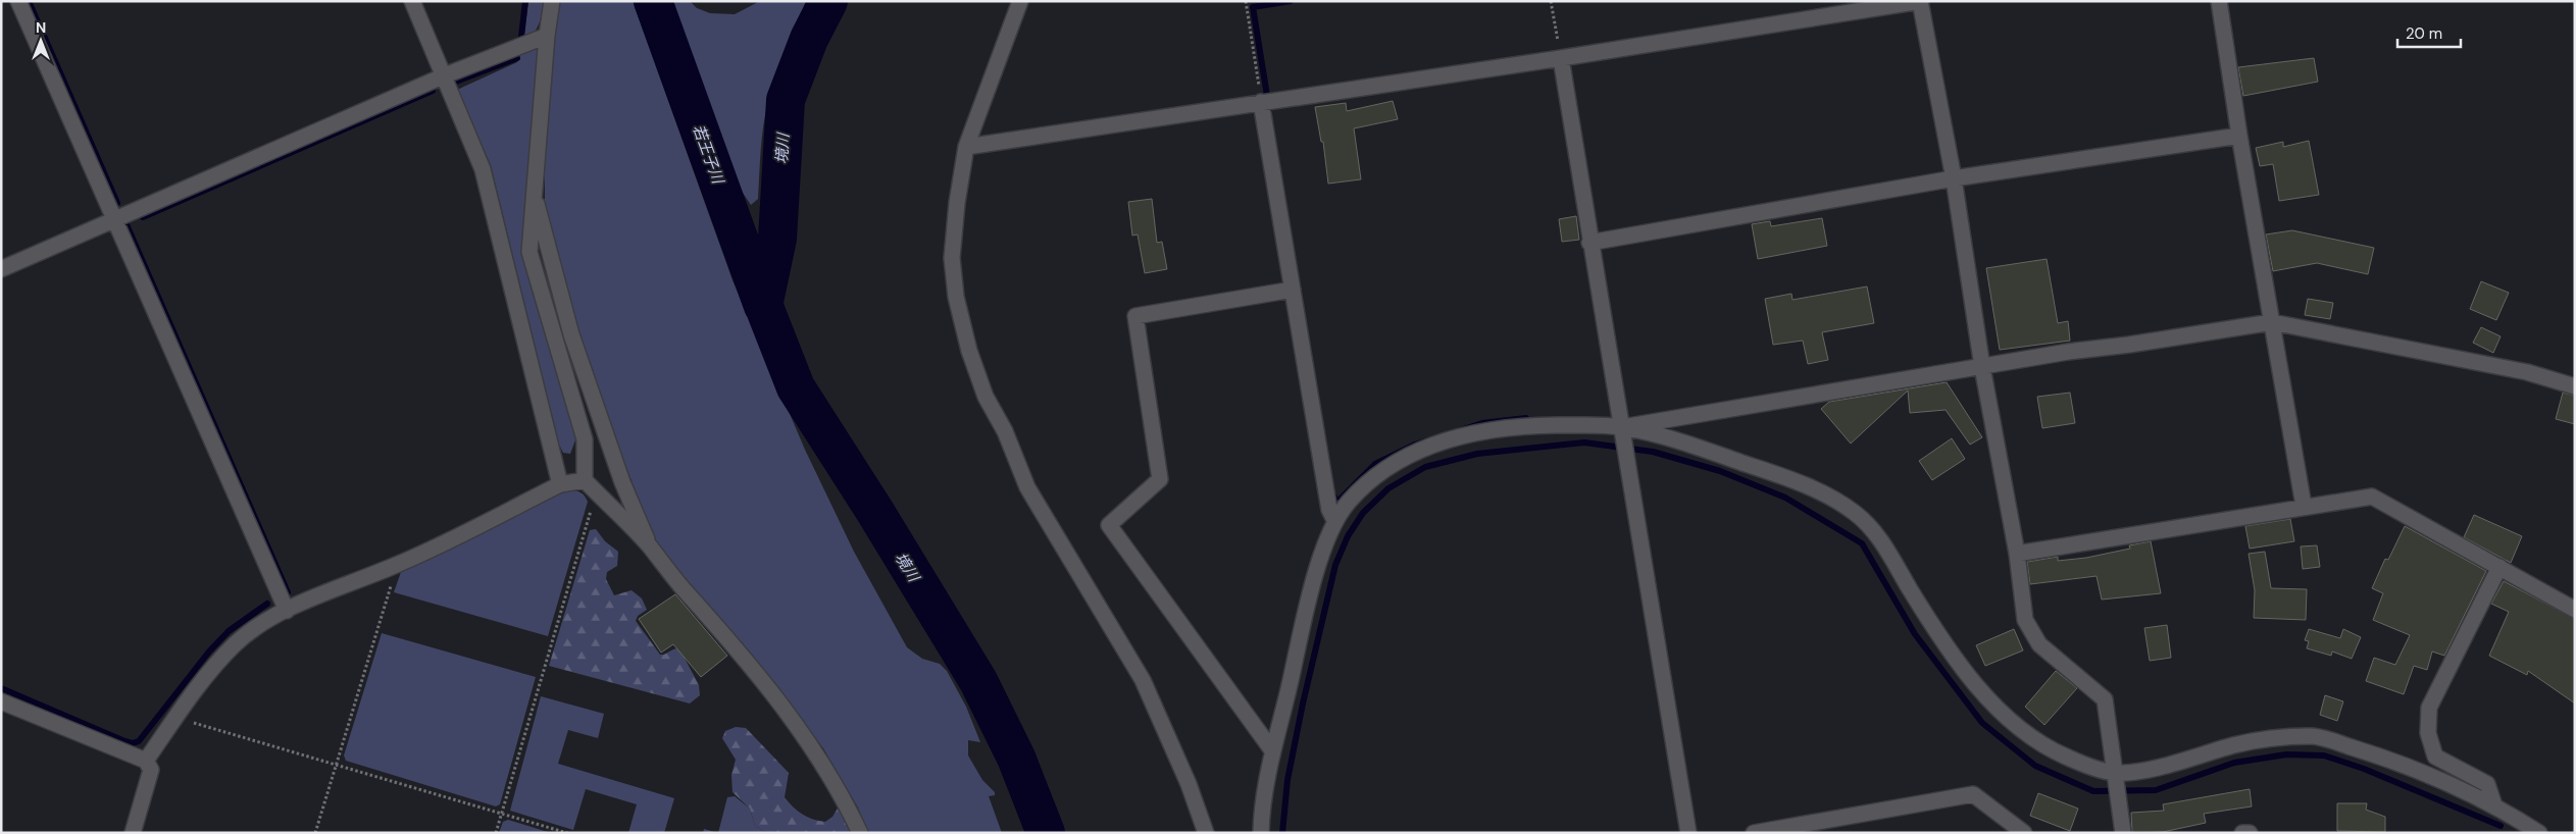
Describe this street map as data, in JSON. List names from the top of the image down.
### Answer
{
  "water": ["境川", "若王子川"],
  "scale_bar": "20 m",
  "north": "top"
}
